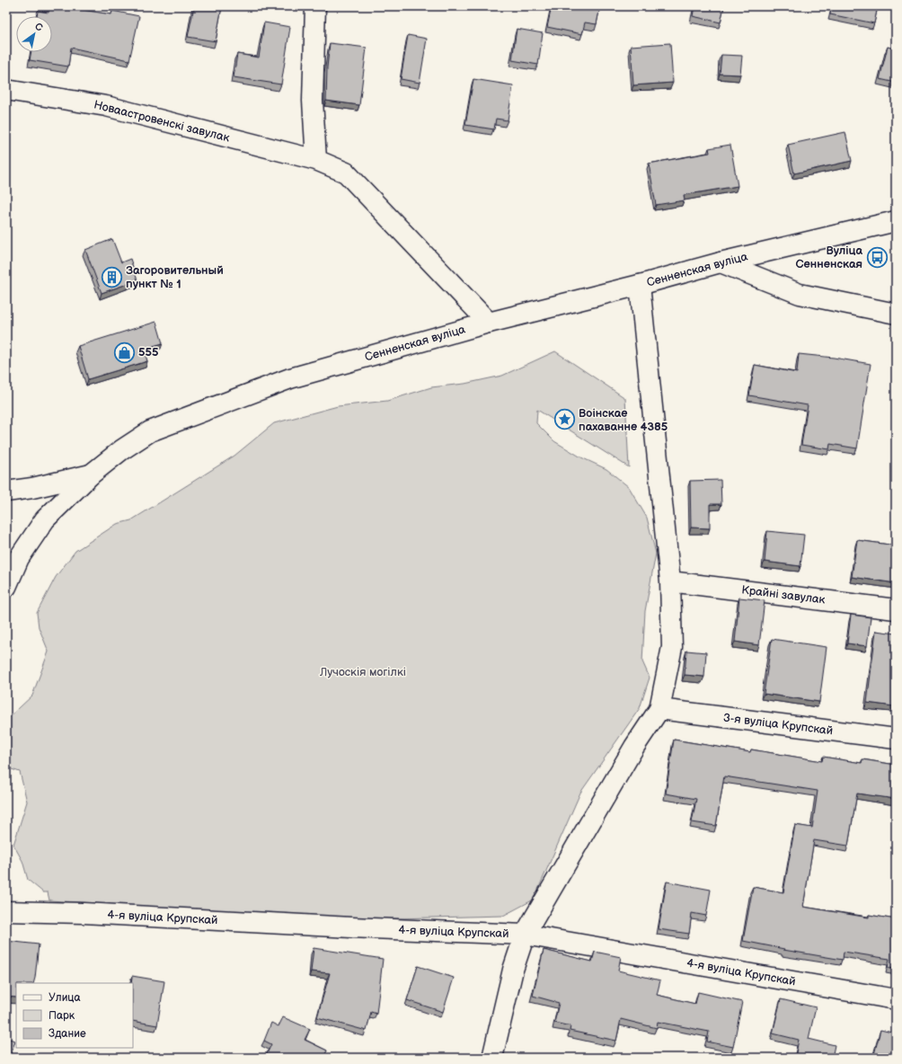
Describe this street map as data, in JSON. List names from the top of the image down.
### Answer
{
  "streets": {
    "street": [
      "Новаастровенскі завулак",
      "Сенненская вуліца",
      "Крайні завулак",
      "3-я вуліца Крупскай",
      "4-я вуліца Крупскай"
    ]
  },
  "crossings": [
    ["Новаастровенскі завулак", "Сенненская вуліца"]
  ],
  "parks": ["Лучоскія могілкі"],
  "places": {
    "bus stop": ["Вуліца Сенненская"],
    "building": ["Загоровительный пункт № 1"],
    "shop": ["555"],
    "place": ["Воінскае пахаванне 4385"]
  },
  "legend": ["Улица", "Парк", "Здание"],
  "north": "top right"
}
